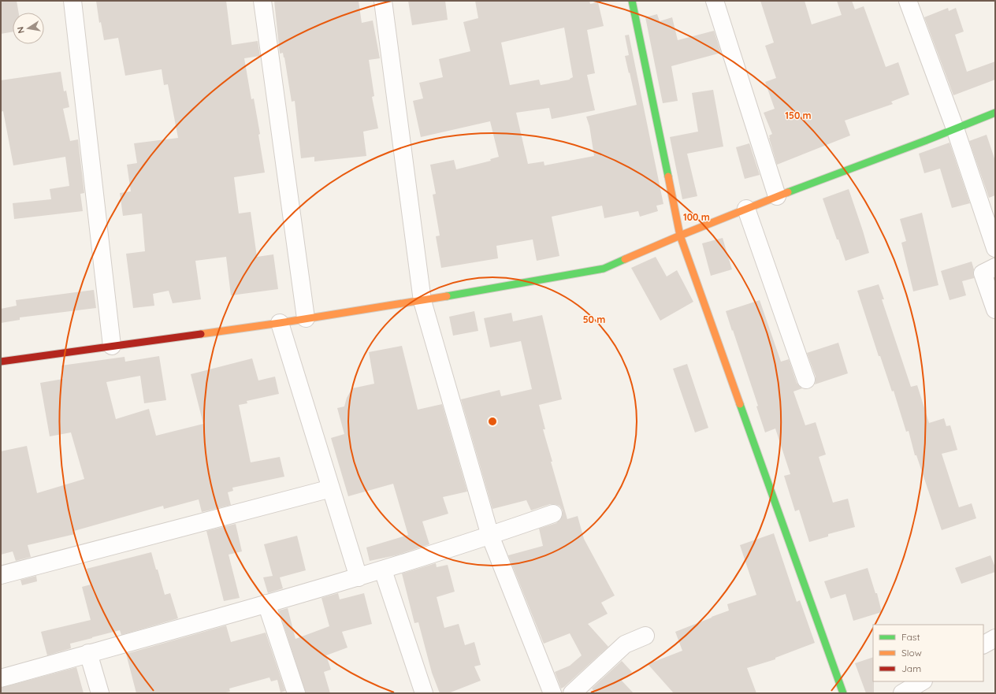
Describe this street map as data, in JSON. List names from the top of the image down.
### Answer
{
  "legend": ["Fast", "Slow", "Jam"],
  "north": "left",
  "rings": ["150 m", "100 m", "50 m"]
}
